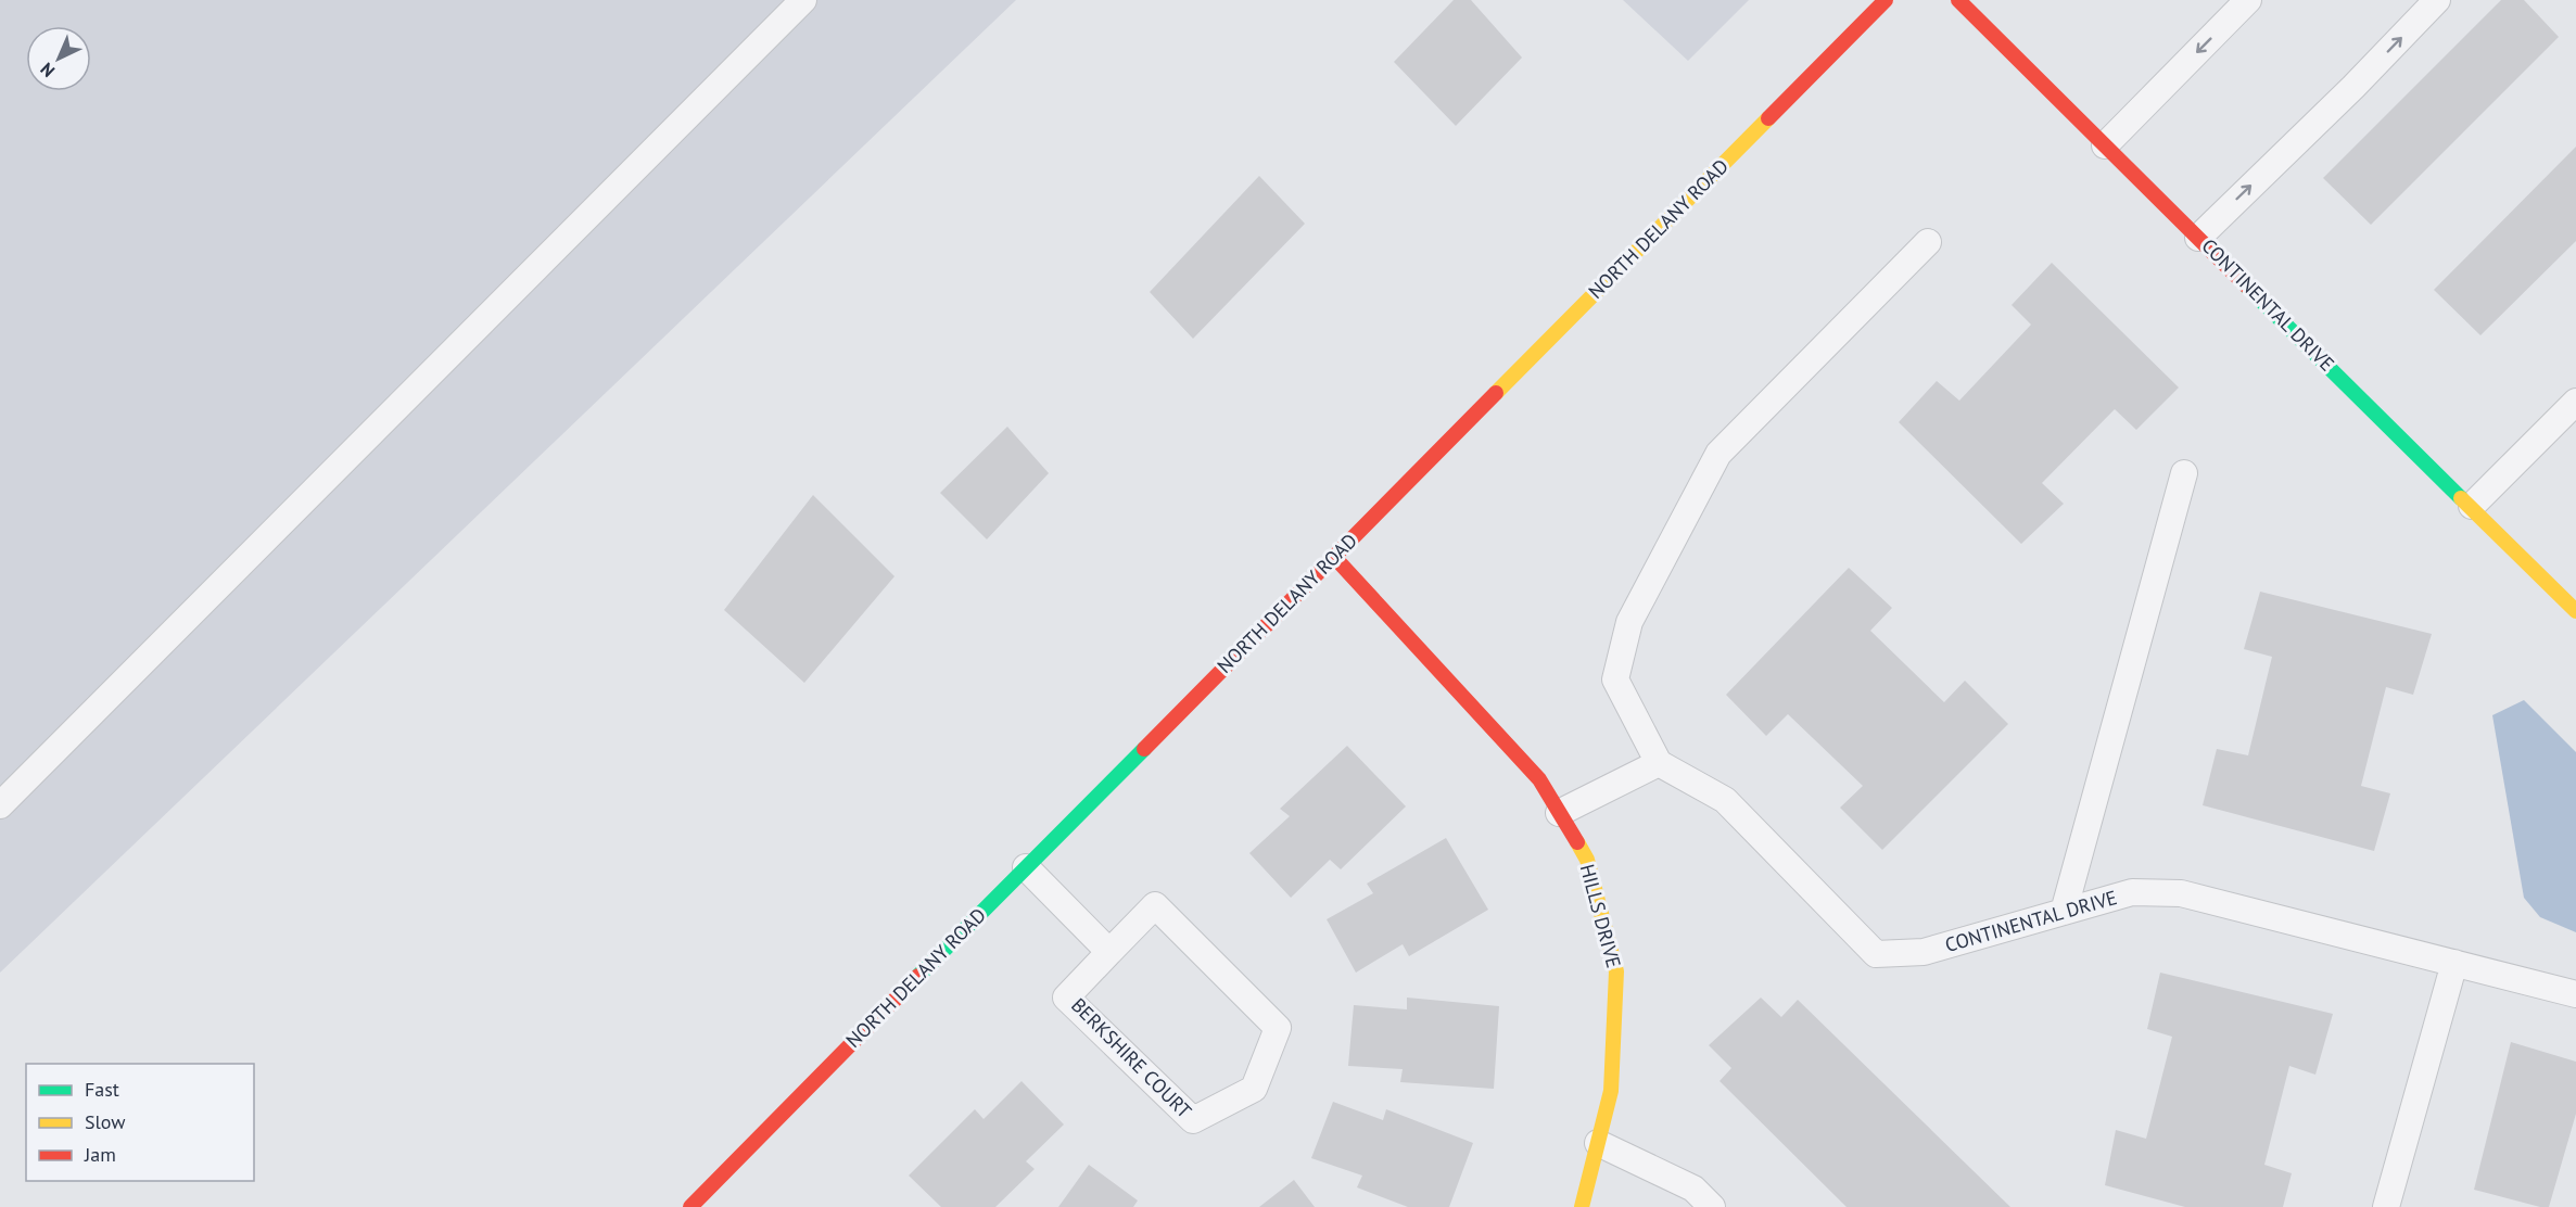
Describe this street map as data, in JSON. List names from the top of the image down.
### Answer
{
  "streets": {
    "street": ["NORTH DELANY ROAD", "CONTINENTAL DRIVE", "HILLS DRIVE"],
    "lane": ["BERKSHIRE COURT"]
  },
  "crossings": [
    ["NORTH DELANY ROAD", "HILLS DRIVE"]
  ],
  "legend": ["Fast", "Slow", "Jam"],
  "north": "bottom left"
}
